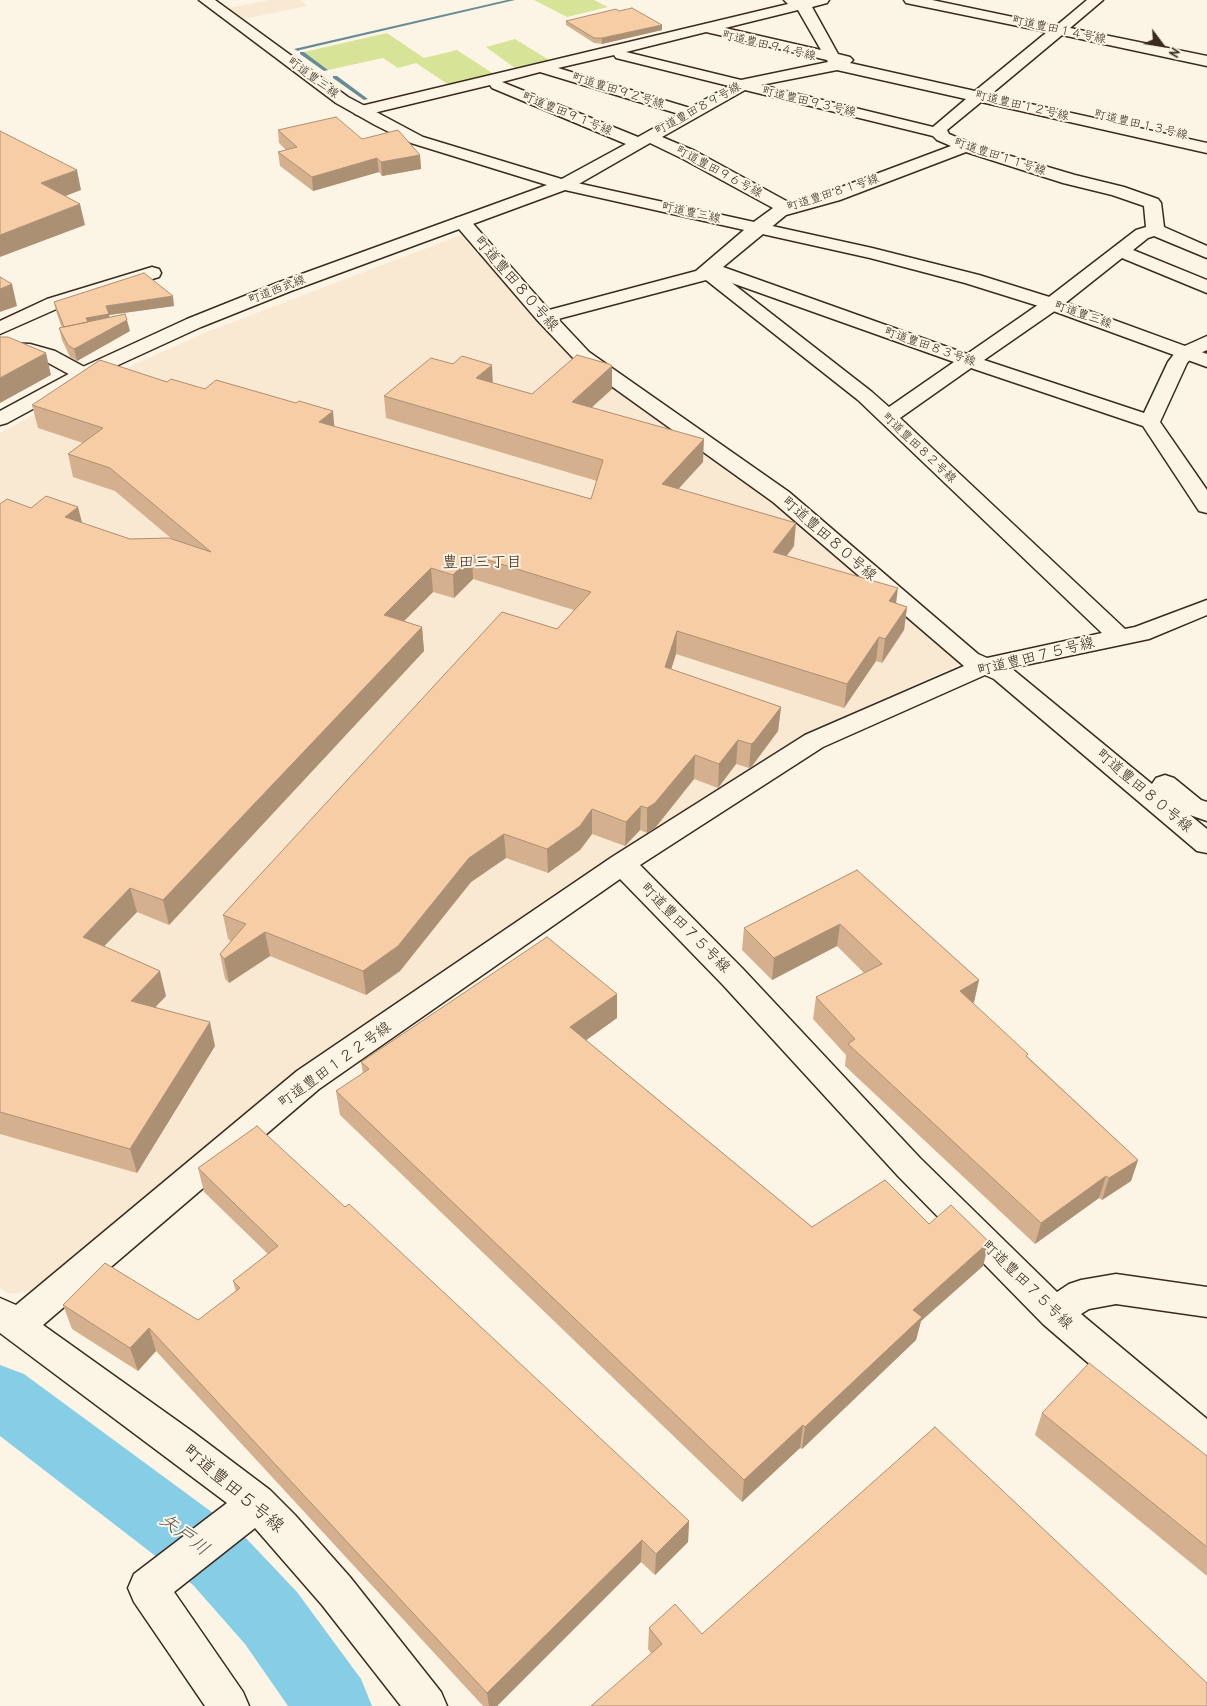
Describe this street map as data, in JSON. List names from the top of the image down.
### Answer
{
  "streets": {
    "street": [
      "町道豊田１４号線",
      "町道豊田９４号線",
      "町道豊三線",
      "町道豊田９２号線",
      "町道豊田９３号線",
      "町道豊田１２号線",
      "町道豊田８９号線",
      "町道豊田９１号線",
      "町道豊田１３号線",
      "町道豊田１１号線",
      "町道豊田９６号線",
      "町道豊田８１号線",
      "町道豊田８０号線",
      "町道西武線",
      "町道豊田８３号線",
      "町道豊田８２号線",
      "町道豊田７５号線",
      "町道豊田１２２号線",
      "町道豊田５号線"
    ]
  },
  "crossings": [
    ["町道豊田１４号線", "町道豊田１１号線"],
    ["町道豊田９４号線", "町道豊田１２号線"],
    ["町道豊田９４号線", "町道豊田８９号線"],
    ["町道豊三線", "町道豊田８９号線"],
    ["町道豊三線", "町道豊田８１号線"],
    ["町道豊三線", "町道西武線"],
    ["町道豊田９２号線", "町道豊田８９号線"],
    ["町道豊田９３号線", "町道豊田８９号線"],
    ["町道豊田９３号線", "町道豊田１１号線"],
    ["町道豊田１２号線", "町道豊田８９号線"],
    ["町道豊田１２号線", "町道豊田１３号線"],
    ["町道豊田１２号線", "町道豊田１１号線"],
    ["町道豊田８９号線", "町道豊田９１号線"],
    ["町道豊田８９号線", "町道豊田９６号線"],
    ["町道豊田８９号線", "町道西武線"],
    ["町道豊田９１号線", "町道豊田９６号線"],
    ["町道豊田１３号線", "町道豊田１１号線"],
    ["町道豊田１１号線", "町道豊田８１号線"],
    ["町道豊田９６号線", "町道豊田８１号線"],
    ["町道豊田８１号線", "町道豊田８０号線"],
    ["町道豊田８１号線", "町道豊田８３号線"],
    ["町道豊田８１号線", "町道豊田８２号線"],
    ["町道豊田８０号線", "町道西武線"],
    ["町道豊田８０号線", "町道豊田７５号線"],
    ["町道豊田８３号線", "町道豊田８２号線"],
    ["町道豊田８２号線", "町道豊田７５号線"],
    ["町道豊田７５号線", "町道豊田１２２号線"],
    ["町道豊田１２２号線", "町道豊田５号線"]
  ],
  "districts": ["豊田三丁目"],
  "water": ["矢戸川"],
  "north": "bottom right"
}
